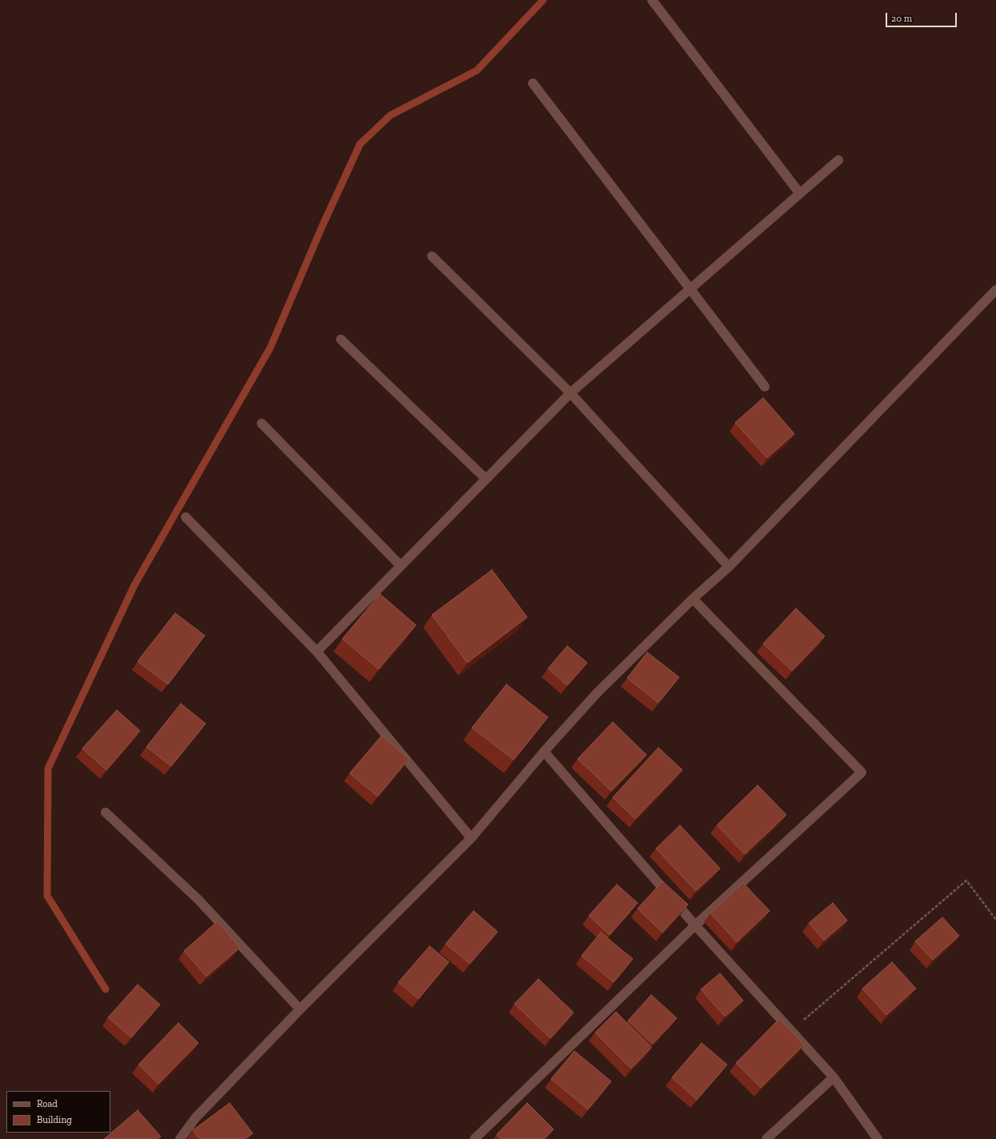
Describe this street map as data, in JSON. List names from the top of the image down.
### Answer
{
  "legend": ["Road", "Building"],
  "scale_bar": "20 m"
}
